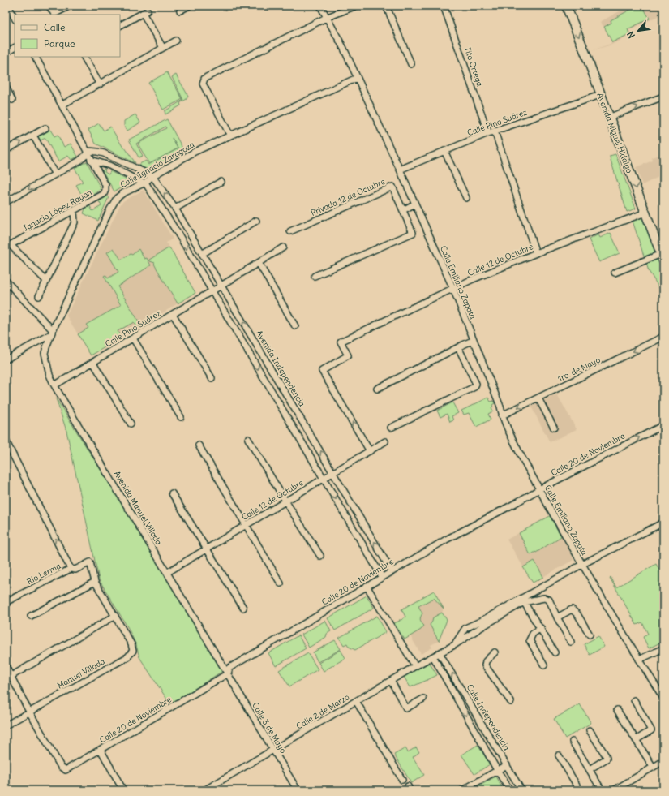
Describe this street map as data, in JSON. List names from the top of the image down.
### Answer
{
  "streets": {
    "main road": ["Avenida Miguel Hidalgo"],
    "street": [
      "Tito Ortega",
      "Calle Pino Suárez",
      "Calle Ignacio Zaragoza",
      "Privada 12 de Octubre",
      "Ignacio López Rayon",
      "Calle 12 de Octubre",
      "Calle Emiliano Zapata",
      "Avenida Independencia",
      "1ro. de Mayo",
      "Calle 20 de Noviembre",
      "Avenida Manuel Villada",
      "Rio Lerma",
      "Manuel Villada",
      "Calle 2 de Marzo",
      "Calle Independencia",
      "Calle 3 de Mayo"
    ]
  },
  "crossings": [
    ["Tito Ortega", "Calle Pino Suárez"],
    ["Calle Pino Suárez", "Avenida Miguel Hidalgo"],
    ["Calle Pino Suárez", "Calle Emiliano Zapata"],
    ["Calle Pino Suárez", "Avenida Independencia"],
    ["Calle Pino Suárez", "Avenida Manuel Villada"],
    ["Avenida Miguel Hidalgo", "Calle 12 de Octubre"],
    ["Calle Ignacio Zaragoza", "Calle Emiliano Zapata"],
    ["Calle Ignacio Zaragoza", "Avenida Independencia"],
    ["Calle Ignacio Zaragoza", "Avenida Manuel Villada"],
    ["Calle 12 de Octubre", "Calle Emiliano Zapata"],
    ["Calle 12 de Octubre", "Avenida Independencia"],
    ["Calle 12 de Octubre", "Avenida Manuel Villada"],
    ["Calle Emiliano Zapata", "1ro. de Mayo"],
    ["Calle Emiliano Zapata", "Calle 20 de Noviembre"],
    ["Calle Emiliano Zapata", "Calle 2 de Marzo"],
    ["Avenida Independencia", "Calle 20 de Noviembre"],
    ["Calle 20 de Noviembre", "Avenida Manuel Villada"],
    ["Calle 20 de Noviembre", "Manuel Villada"],
    ["Calle 20 de Noviembre", "Calle 3 de Mayo"],
    ["Avenida Manuel Villada", "Calle 3 de Mayo"],
    ["Calle 2 de Marzo", "Calle Independencia"],
    ["Calle 2 de Marzo", "Calle 3 de Mayo"]
  ],
  "one_way": ["Avenida Miguel Hidalgo", "1ro. de Mayo"],
  "legend": ["Calle", "Parque"],
  "north": "bottom left"
}
